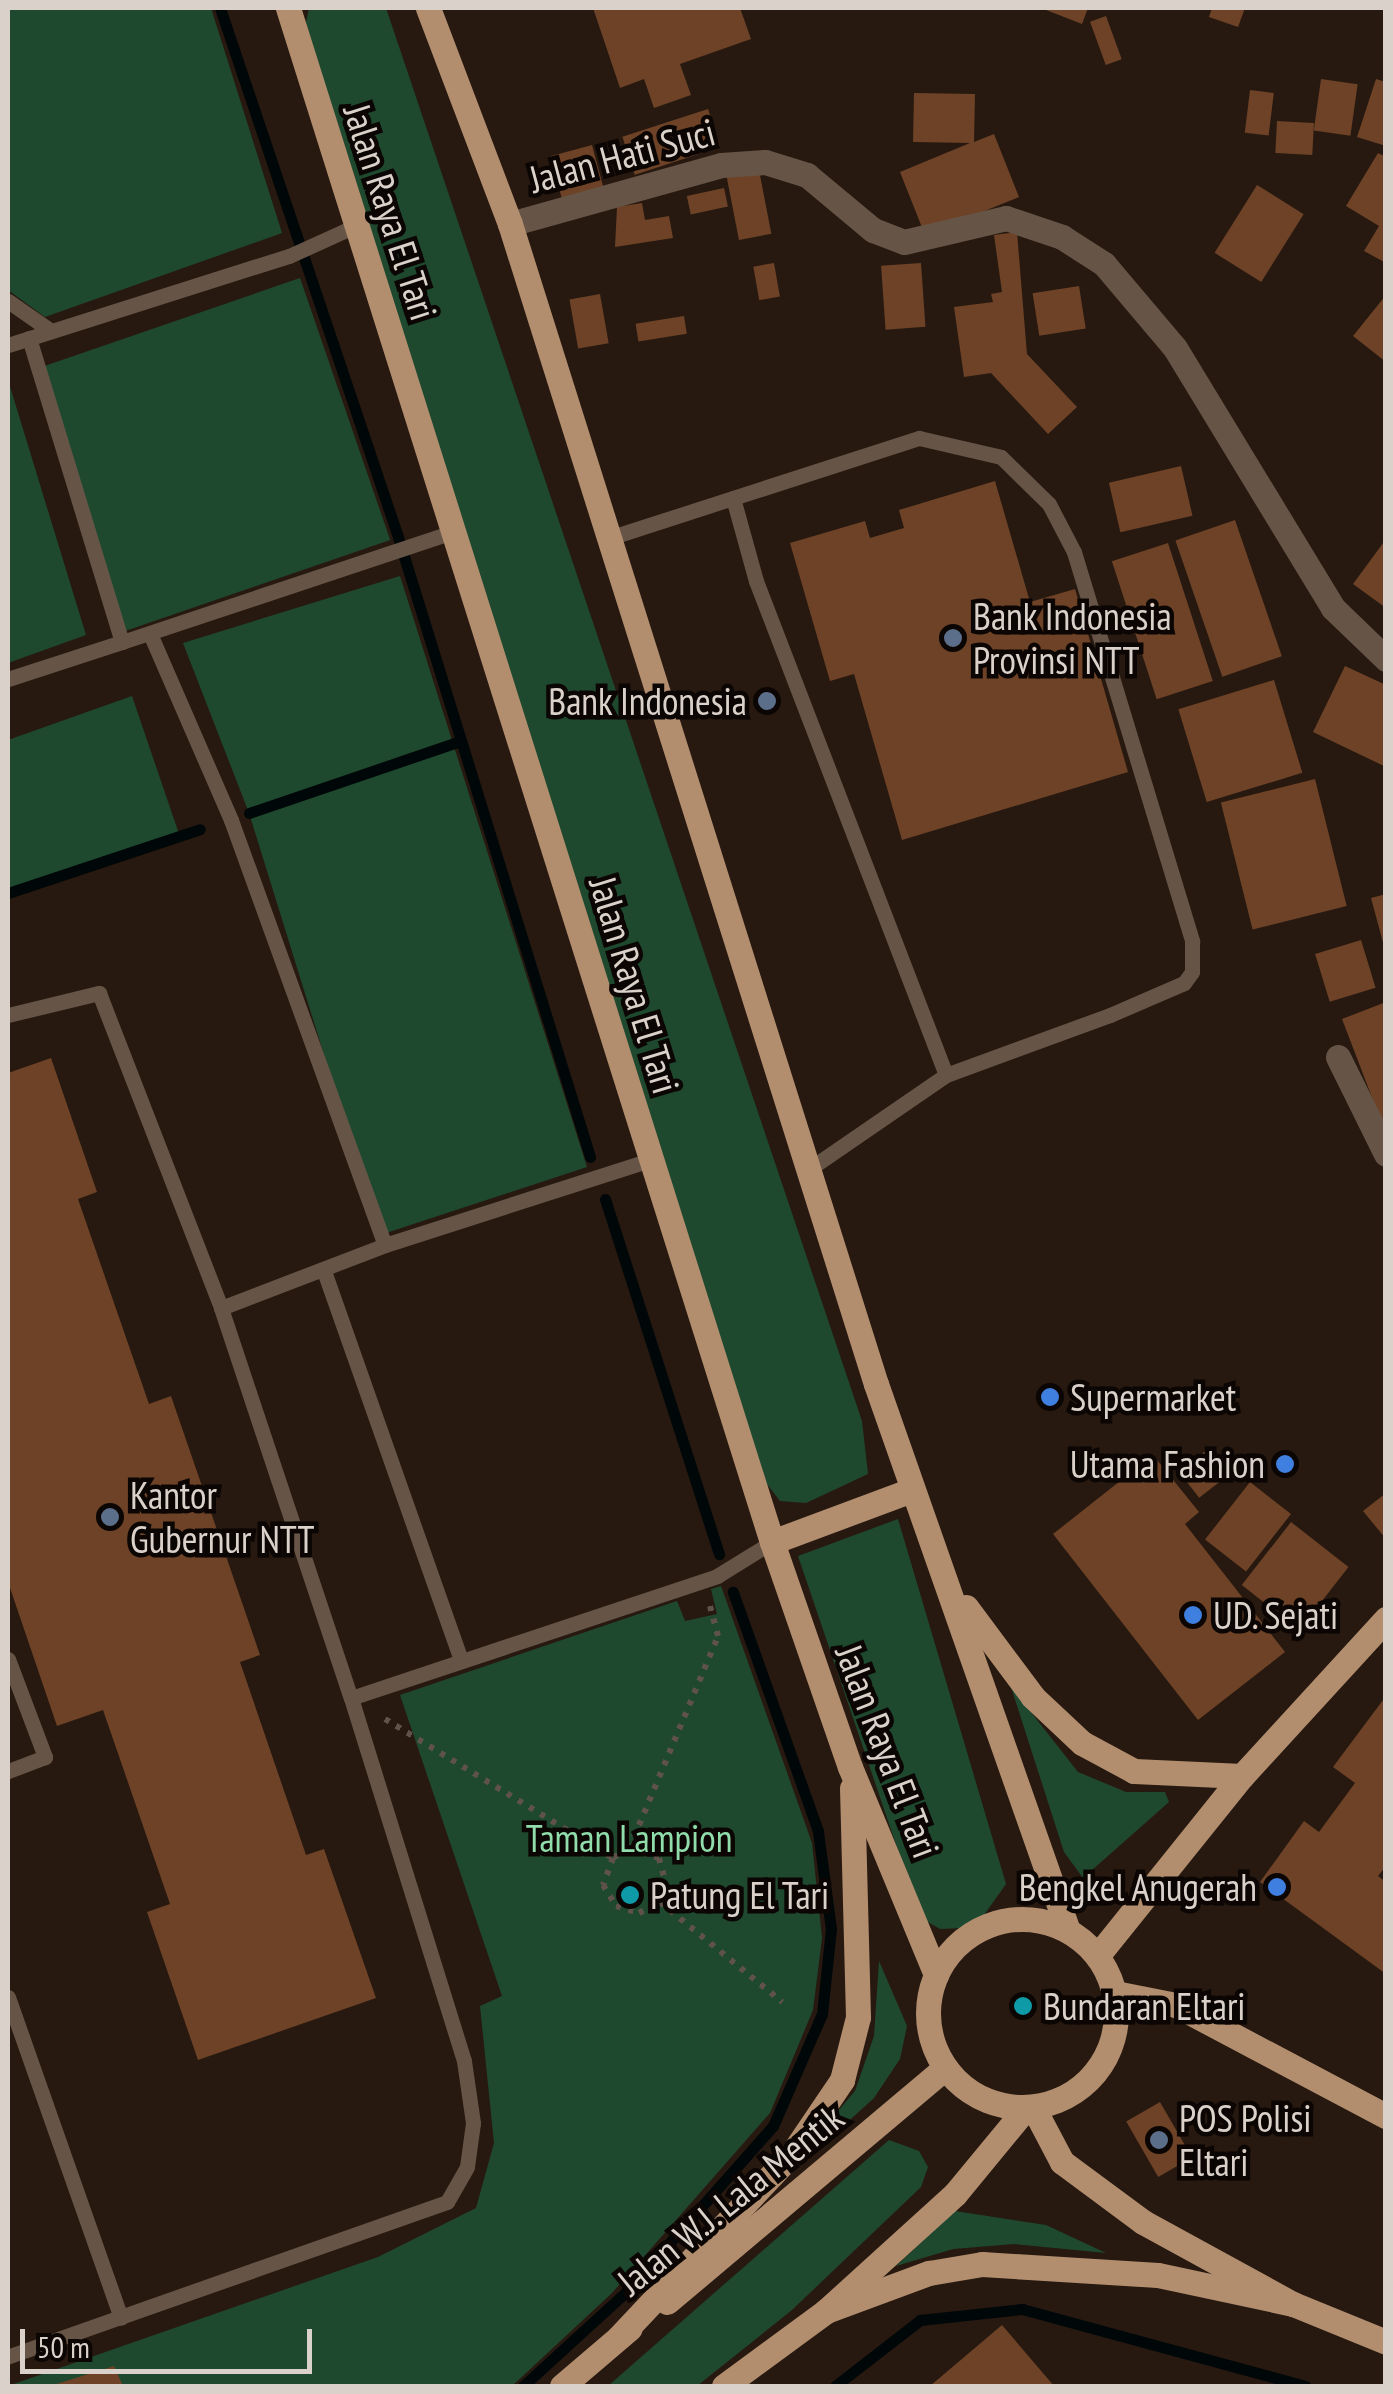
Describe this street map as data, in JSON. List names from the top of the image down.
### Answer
{
  "streets": {
    "main road": ["Jalan Raya El Tari", "Jalan W.J. Lala Mentik"],
    "street": ["Jalan Hati Suci"]
  },
  "crossings": [
    ["Jalan Raya El Tari", "Jalan W.J. Lala Mentik"]
  ],
  "parks": ["Taman Lampion"],
  "places": [
    "Bank Indonesia Provinsi NTT",
    "Bank Indonesia",
    "Supermarket",
    "Utama Fashion",
    "Kantor Gubernur NTT",
    "UD. Sejati",
    "Bengkel Anugerah",
    "Patung El Tari",
    "Bundaran Eltari",
    "POS Polisi Eltari"
  ],
  "scale_bar": "50 m"
}
